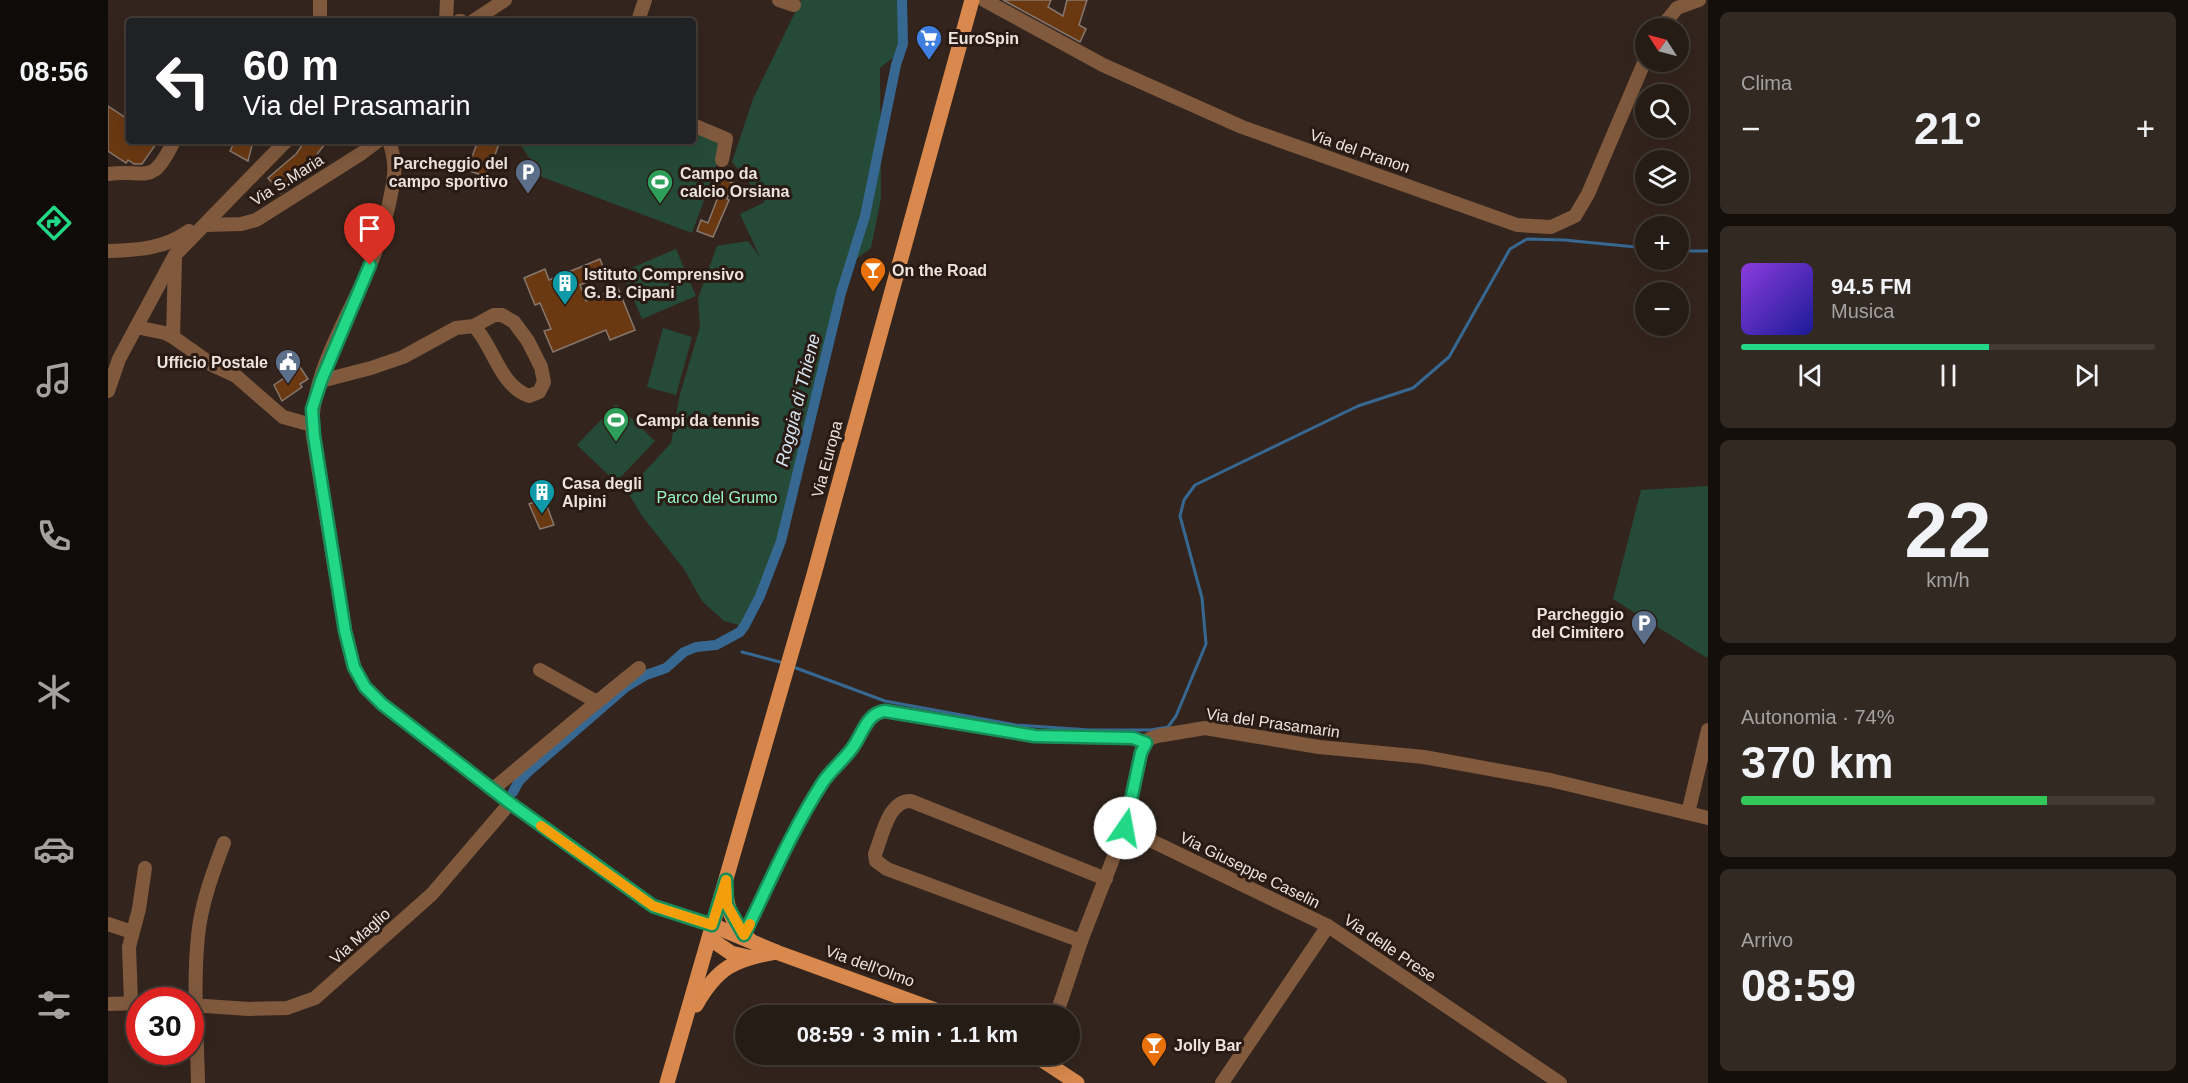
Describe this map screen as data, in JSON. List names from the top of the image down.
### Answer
{
  "streets": {
    "main road": ["Via Europa", "Via dell'Olmo"],
    "street": [
      "Via del Pranon",
      "Via S.Maria",
      "Via del Prasamarin",
      "Via Giuseppe Caselin",
      "Via Maglio",
      "Via delle Prese"
    ]
  },
  "crossings": [
    ["Via Europa", "Via dell'Olmo"],
    ["Via del Prasamarin", "Via dell'Olmo"],
    ["Via Giuseppe Caselin", "Via delle Prese"]
  ],
  "water": ["Roggia di Thiene"],
  "parks": ["Parco del Grumo"],
  "places": {
    "supermarket": ["EuroSpin"],
    "parking": ["Parcheggio del campo sportivo", "Parcheggio del Cimitero"],
    "sports": ["Campo da calcio Orsiana", "Campi da tennis"],
    "bar": ["On the Road", "Jolly Bar"],
    "building": ["Istituto Comprensivo G. B. Cipani", "Casa degli Alpini"],
    "public building": ["Ufficio Postale"]
  },
  "north": "top left",
  "page": {
    "tabs": "08:56",
    "tile": [
      "Clima",
      ["22", "km/h"],
      ["Autonomia · 74%", "370 km"],
      ["Arrivo", "08:59"]
    ],
    "map_buttons": ["+", "−"],
    "turn": ["60 m", "Via del Prasamarin"],
    "heat": ["−", "21°", "+"],
    "song": ["94.5 FM", "Musica"],
    "limit": "30",
    "trip": "08:59 · 3 min · 1.1 km"
  }
}
